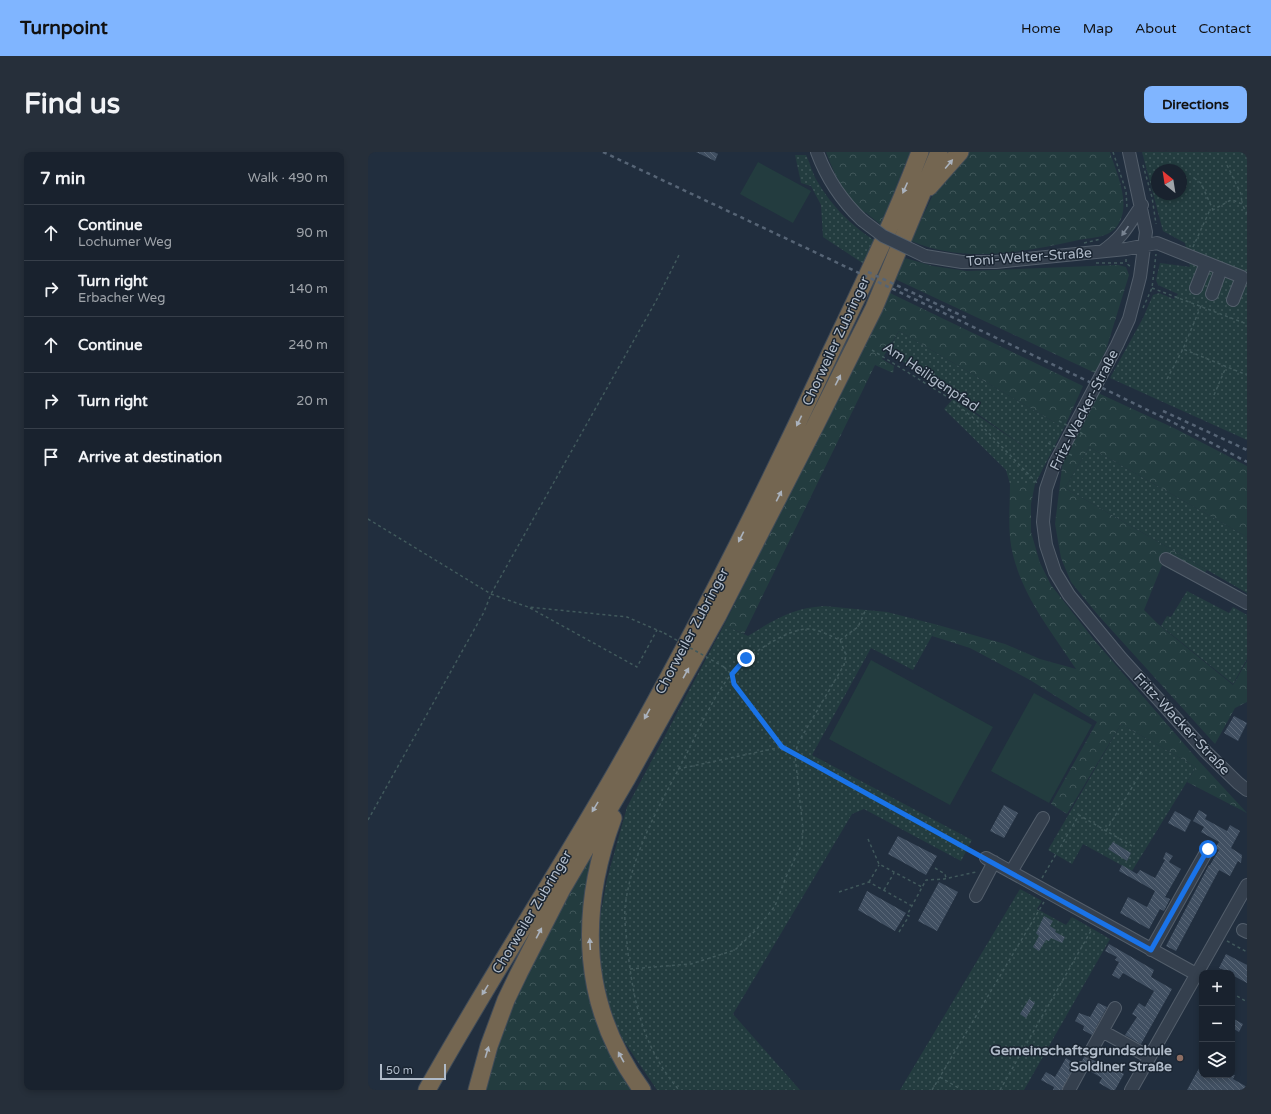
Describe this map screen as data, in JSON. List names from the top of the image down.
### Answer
{
  "streets": {
    "highway": ["Chorweiler Zubringer"],
    "street": ["Toni-Welter-Straße", "Fritz-Wacker-Straße"],
    "path": ["Am Heiligenpfad"]
  },
  "crossings": [
    ["Toni-Welter-Straße", "Fritz-Wacker-Straße"],
    ["Am Heiligenpfad", "Fritz-Wacker-Straße"]
  ],
  "places": ["Gemeinschaftsgrundschule Soldiner Straße"],
  "scale_bar": "50 m",
  "north": "top left",
  "page": {
    "header": "Turnpoint",
    "nav": [
      "Home",
      "Map",
      "About",
      "Contact"
    ],
    "buttons": "Directions",
    "title": "Find us",
    "heading": ["7 min", "Walk · 490 m"],
    "list": [
      ["Continue", "Lochumer Weg", "90 m"],
      ["Turn right", "Erbacher Weg", "140 m"],
      ["Continue", "240 m"],
      ["Turn right", "20 m"],
      "Arrive at destination"
    ],
    "map_buttons": ["+", "−"],
    "scale": "50 m"
  }
}
